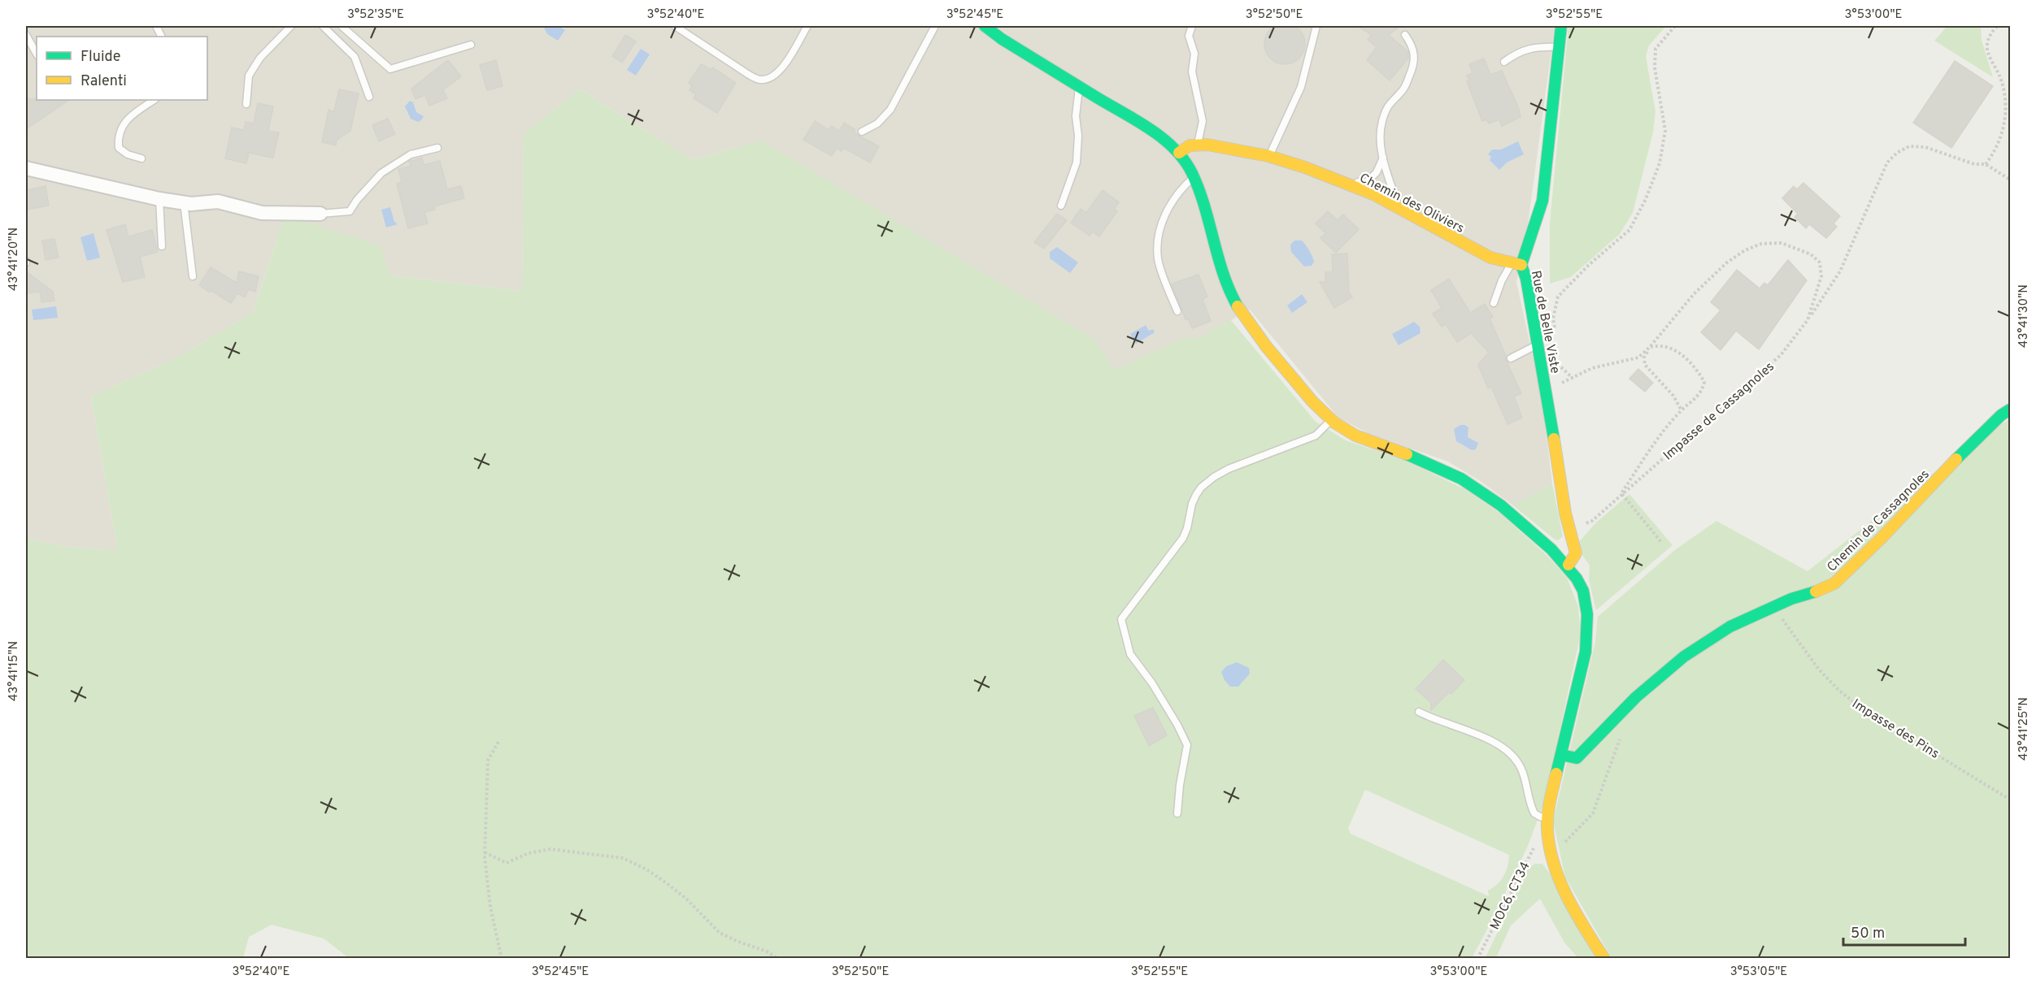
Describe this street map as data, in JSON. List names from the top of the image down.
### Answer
{
  "streets": {
    "street": ["Chemin des Oliviers", "Rue de Belle Viste", "Chemin de Cassagnoles"],
    "path": ["Impasse de Cassagnoles", "Impasse des Pins", "MOC6, CT34"]
  },
  "crossings": [
    ["Chemin des Oliviers", "Rue de Belle Viste"],
    ["Rue de Belle Viste", "Impasse de Cassagnoles"]
  ],
  "legend": ["Fluide", "Ralenti"],
  "scale_bar": "50 m",
  "coordinates": [
    "3°52'35\"E",
    "3°52'40\"E",
    "3°52'45\"E",
    "3°52'50\"E",
    "3°52'55\"E",
    "3°53'00\"E",
    "43°41'20\"N",
    "43°41'30\"N",
    "43°41'15\"N",
    "43°41'25\"N",
    "3°53'05\"E"
  ]
}
